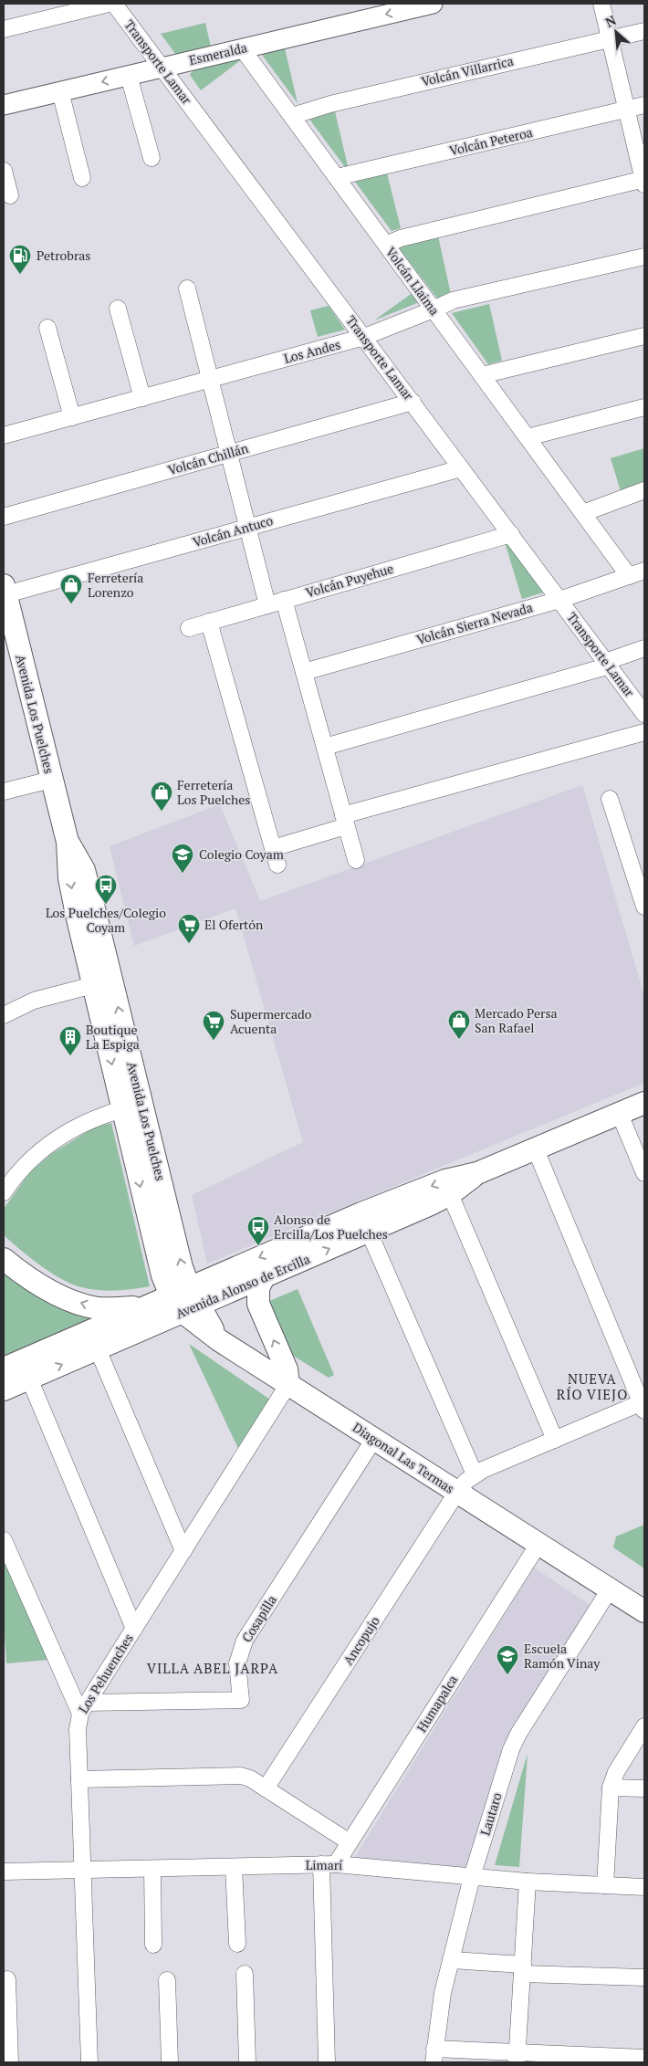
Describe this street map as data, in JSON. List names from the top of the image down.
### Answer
{
  "streets": {
    "main road": ["Avenida Los Puelches", "Avenida Alonso de Ercilla", "Diagonal Las Termas"],
    "street": [
      "Esmeralda",
      "Transporte Lamar",
      "Volcán Villarrica",
      "Volcán Peteroa",
      "Volcán Llaima",
      "Los Andes",
      "Volcán Chillán",
      "Volcán Antuco",
      "Volcán Puyehue",
      "Volcán Sierra Nevada",
      "Cosapilla",
      "Ancopujo",
      "Los Pehuenches",
      "Humapalca",
      "Lautaro",
      "Limarí"
    ]
  },
  "crossings": [
    ["Esmeralda", "Transporte Lamar"],
    ["Esmeralda", "Volcán Llaima"],
    ["Transporte Lamar", "Los Andes"],
    ["Transporte Lamar", "Volcán Chillán"],
    ["Transporte Lamar", "Volcán Antuco"],
    ["Transporte Lamar", "Volcán Puyehue"],
    ["Transporte Lamar", "Volcán Sierra Nevada"],
    ["Volcán Villarrica", "Volcán Llaima"],
    ["Volcán Peteroa", "Volcán Llaima"],
    ["Volcán Llaima", "Los Andes"],
    ["Volcán Llaima", "Volcán Sierra Nevada"],
    ["Volcán Antuco", "Avenida Los Puelches"],
    ["Avenida Los Puelches", "Avenida Alonso de Ercilla"],
    ["Avenida Los Puelches", "Diagonal Las Termas"],
    ["Avenida Alonso de Ercilla", "Diagonal Las Termas"],
    ["Diagonal Las Termas", "Cosapilla"],
    ["Diagonal Las Termas", "Ancopujo"],
    ["Diagonal Las Termas", "Los Pehuenches"],
    ["Diagonal Las Termas", "Humapalca"],
    ["Diagonal Las Termas", "Lautaro"],
    ["Cosapilla", "Los Pehuenches"],
    ["Los Pehuenches", "Limarí"],
    ["Humapalca", "Limarí"],
    ["Lautaro", "Limarí"]
  ],
  "one_way": ["Esmeralda"],
  "districts": ["NUEVA RÍO VIEJO", "VILLA ABEL JARPA"],
  "places": {
    "fuel station": ["Petrobras"],
    "shop": ["Ferretería Lorenzo", "Ferretería Los Puelches", "Mercado Persa San Rafael"],
    "school or university": ["Colegio Coyam", "Escuela Ramón Vinay"],
    "bus stop": ["Los Puelches/Colegio Coyam", "Alonso de Ercilla/Los Puelches"],
    "supermarket": ["El Ofertón", "Supermercado Acuenta"],
    "building": ["Boutique La Espiga"]
  },
  "north": "top left"
}
